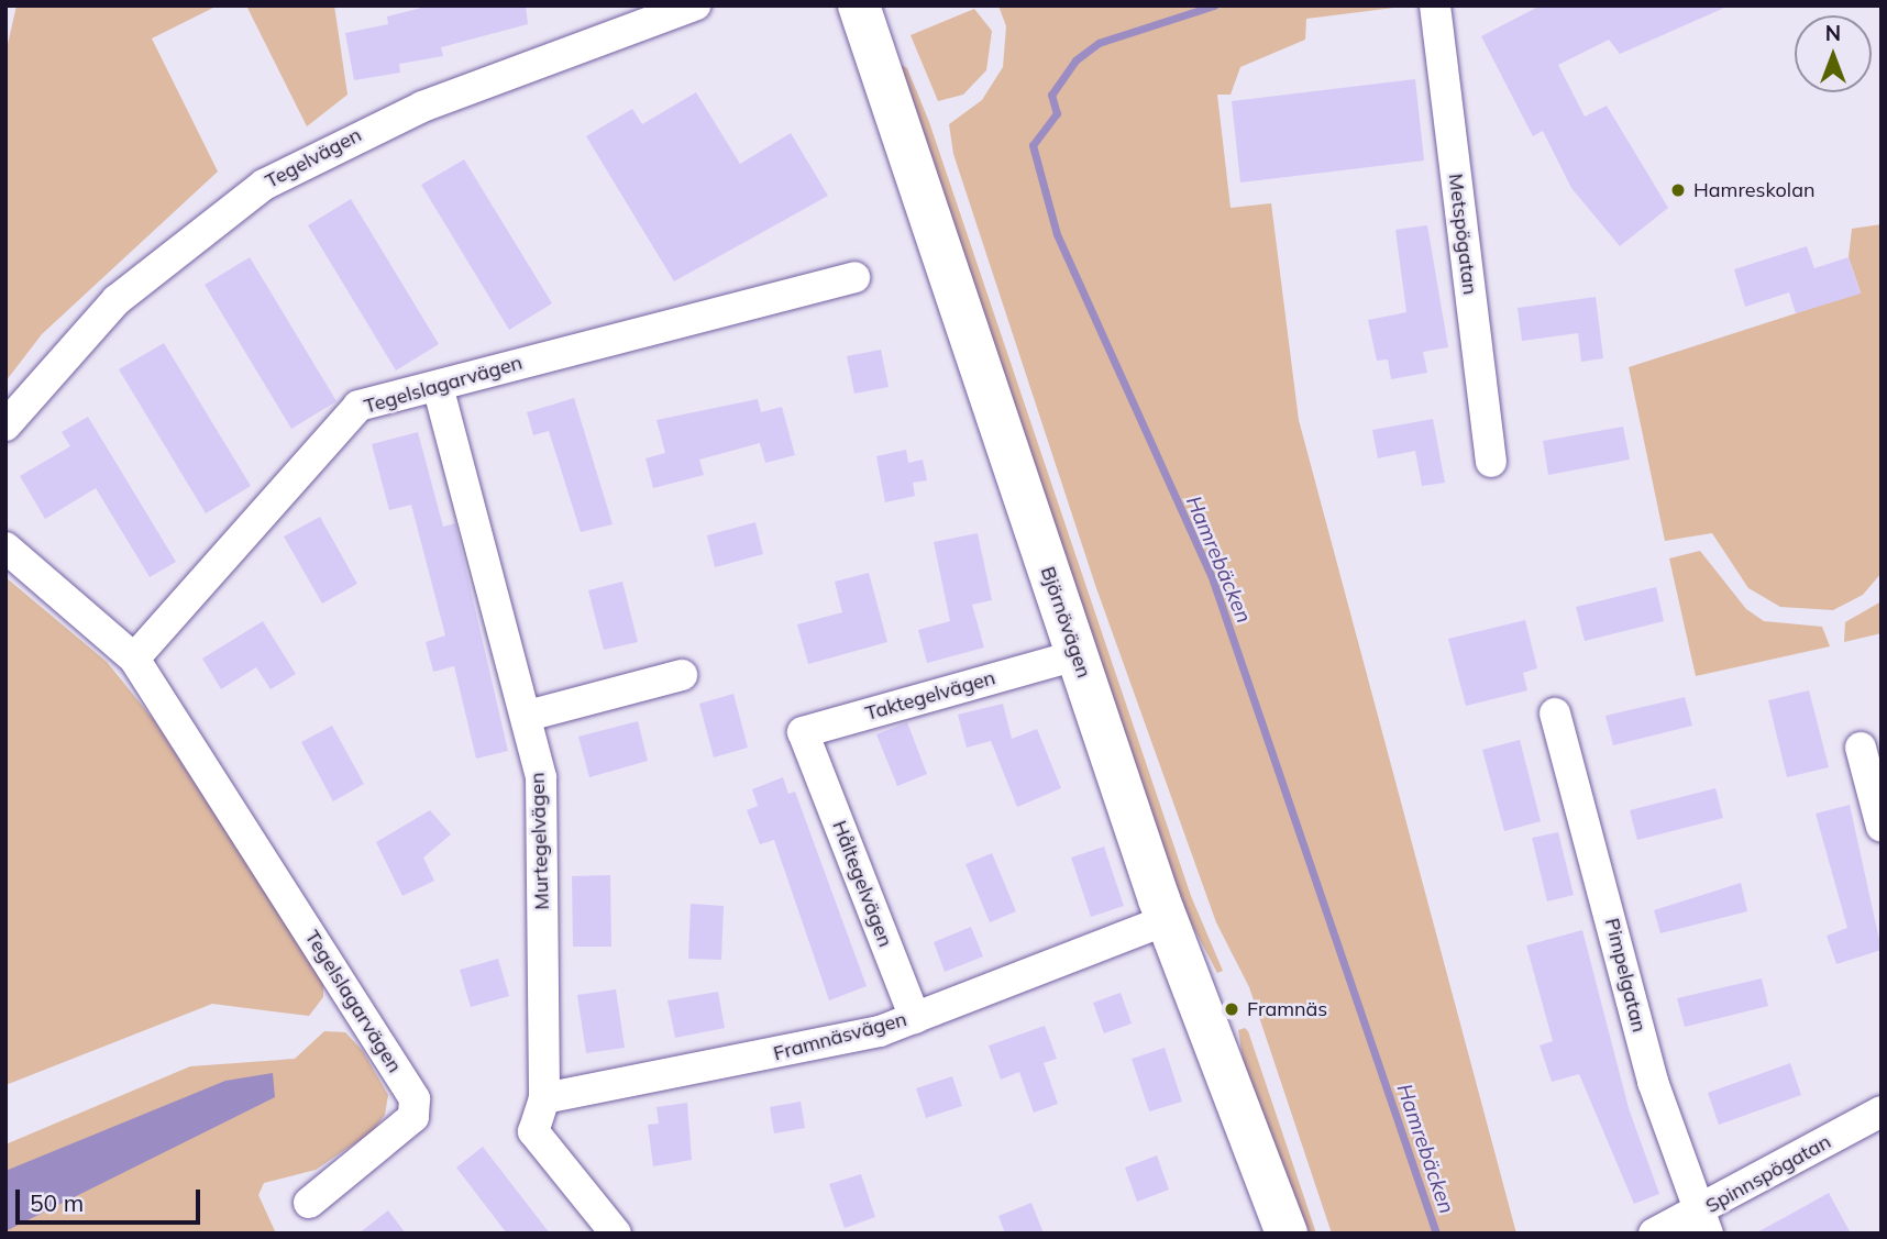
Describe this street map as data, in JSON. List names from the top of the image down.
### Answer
{
  "streets": {
    "main road": ["Björnövägen"],
    "street": [
      "Tegelvägen",
      "Metspögatan",
      "Tegelslagarvägen",
      "Taktegelvägen",
      "Murtegelvägen",
      "Håltegelvägen",
      "Pimpelgatan",
      "Framnäsvägen",
      "Spinnspögatan"
    ]
  },
  "crossings": [
    ["Tegelslagarvägen", "Murtegelvägen"],
    ["Björnövägen", "Taktegelvägen"],
    ["Björnövägen", "Framnäsvägen"],
    ["Taktegelvägen", "Håltegelvägen"],
    ["Murtegelvägen", "Framnäsvägen"],
    ["Håltegelvägen", "Framnäsvägen"],
    ["Pimpelgatan", "Spinnspögatan"]
  ],
  "water": ["Hamrebäcken"],
  "places": ["Hamreskolan", "Framnäs"],
  "scale_bar": "50 m",
  "north": "top"
}
